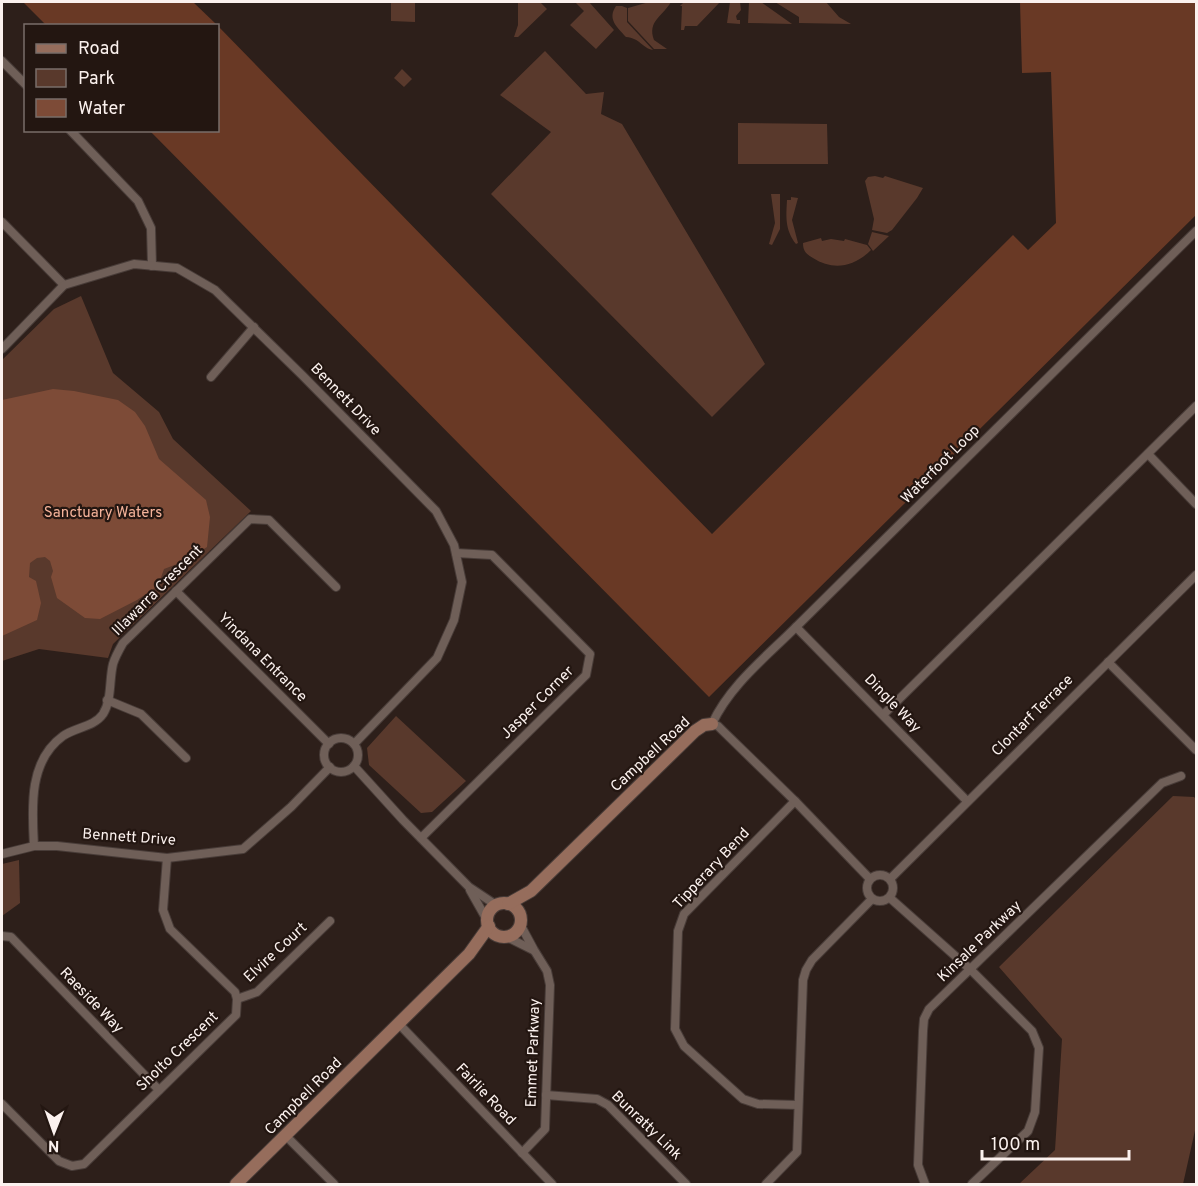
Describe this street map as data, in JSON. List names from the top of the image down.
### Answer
{
  "streets": {
    "street": [
      "Bennett Drive",
      "Waterfoot Loop",
      "Illawarra Crescent",
      "Yindana Entrance",
      "Jasper Corner",
      "Dingle Way",
      "Clontarf Terrace",
      "Campbell Road",
      "Tipperary Bend",
      "Kinsale Parkway",
      "Elvire Court",
      "Raeside Way",
      "Sholto Crescent",
      "Emmet Parkway",
      "Fairlie Road",
      "Bunratty Link"
    ]
  },
  "crossings": [
    ["Bennett Drive", "Illawarra Crescent"],
    ["Bennett Drive", "Yindana Entrance"],
    ["Bennett Drive", "Jasper Corner"],
    ["Waterfoot Loop", "Dingle Way"],
    ["Waterfoot Loop", "Campbell Road"],
    ["Illawarra Crescent", "Yindana Entrance"],
    ["Dingle Way", "Clontarf Terrace"],
    ["Clontarf Terrace", "Campbell Road"],
    ["Campbell Road", "Tipperary Bend"],
    ["Campbell Road", "Emmet Parkway"],
    ["Campbell Road", "Fairlie Road"],
    ["Elvire Court", "Sholto Crescent"],
    ["Raeside Way", "Sholto Crescent"],
    ["Emmet Parkway", "Fairlie Road"],
    ["Emmet Parkway", "Bunratty Link"]
  ],
  "parks": ["Sanctuary Waters"],
  "legend": ["Road", "Park", "Water"],
  "scale_bar": "100 m",
  "north": "bottom"
}
